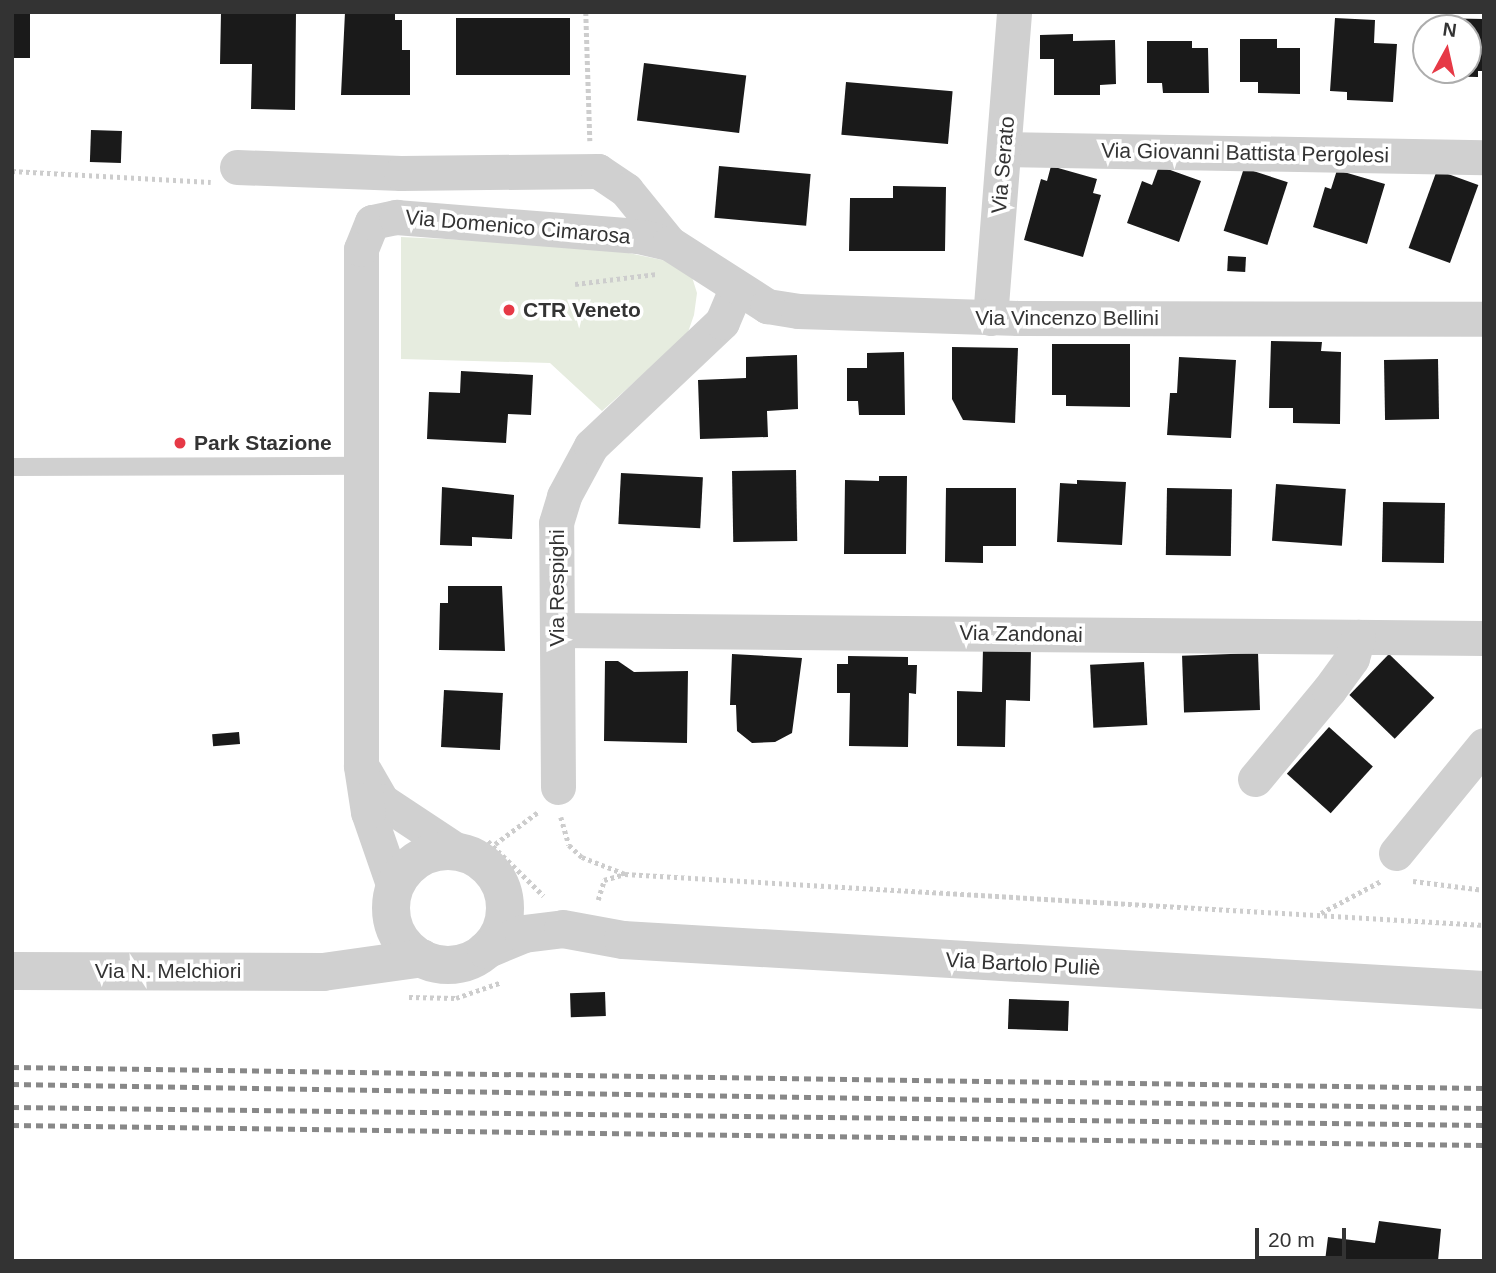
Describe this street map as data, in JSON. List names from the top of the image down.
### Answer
{
  "streets": {
    "street": [
      "Via Giovanni Battista Pergolesi",
      "Via Serato",
      "Via Domenico Cimarosa",
      "Via Vincenzo Bellini",
      "Via Respighi",
      "Via Zandonai",
      "Via Bartolo Puliè",
      "Via N. Melchiori"
    ]
  },
  "crossings": [
    ["Via Giovanni Battista Pergolesi", "Via Serato"],
    ["Via Serato", "Via Vincenzo Bellini"],
    ["Via Domenico Cimarosa", "Via Vincenzo Bellini"],
    ["Via Domenico Cimarosa", "Via Bartolo Puliè"],
    ["Via Domenico Cimarosa", "Via N. Melchiori"],
    ["Via Vincenzo Bellini", "Via Respighi"],
    ["Via Respighi", "Via Zandonai"],
    ["Via Bartolo Puliè", "Via N. Melchiori"]
  ],
  "places": ["CTR Veneto", "Park Stazione"],
  "scale_bar": "20 m",
  "north": "top"
}
